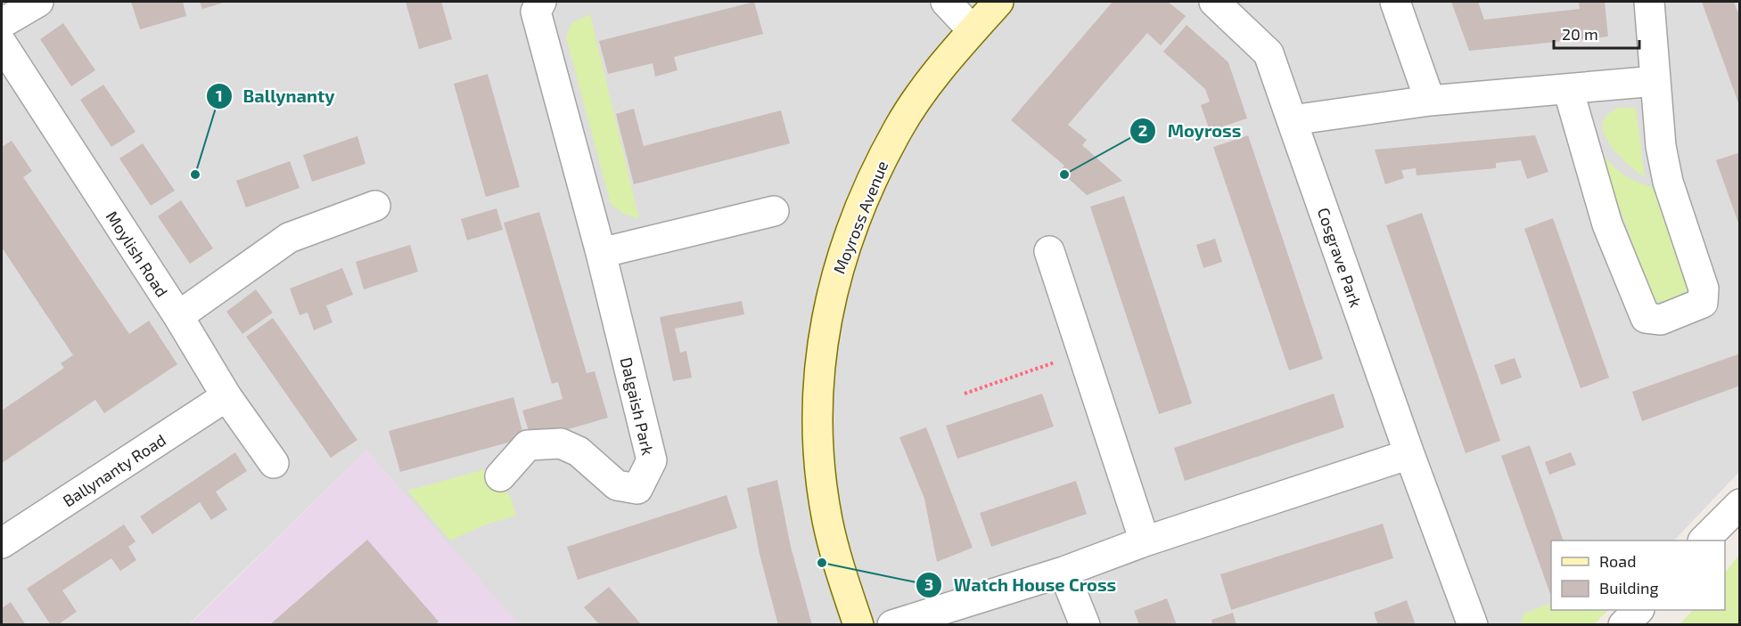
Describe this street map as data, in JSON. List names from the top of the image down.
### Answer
{
  "streets": {
    "street": [
      "Moyross Avenue",
      "Moylish Road",
      "Cosgrave Park",
      "Dalgaish Park",
      "Ballynanty Road"
    ]
  },
  "crossings": [
    ["Moylish Road", "Ballynanty Road"]
  ],
  "places": ["Ballynanty", "Moyross", "Watch House Cross"],
  "legend": ["Road", "Building"],
  "scale_bar": "20 m"
}
